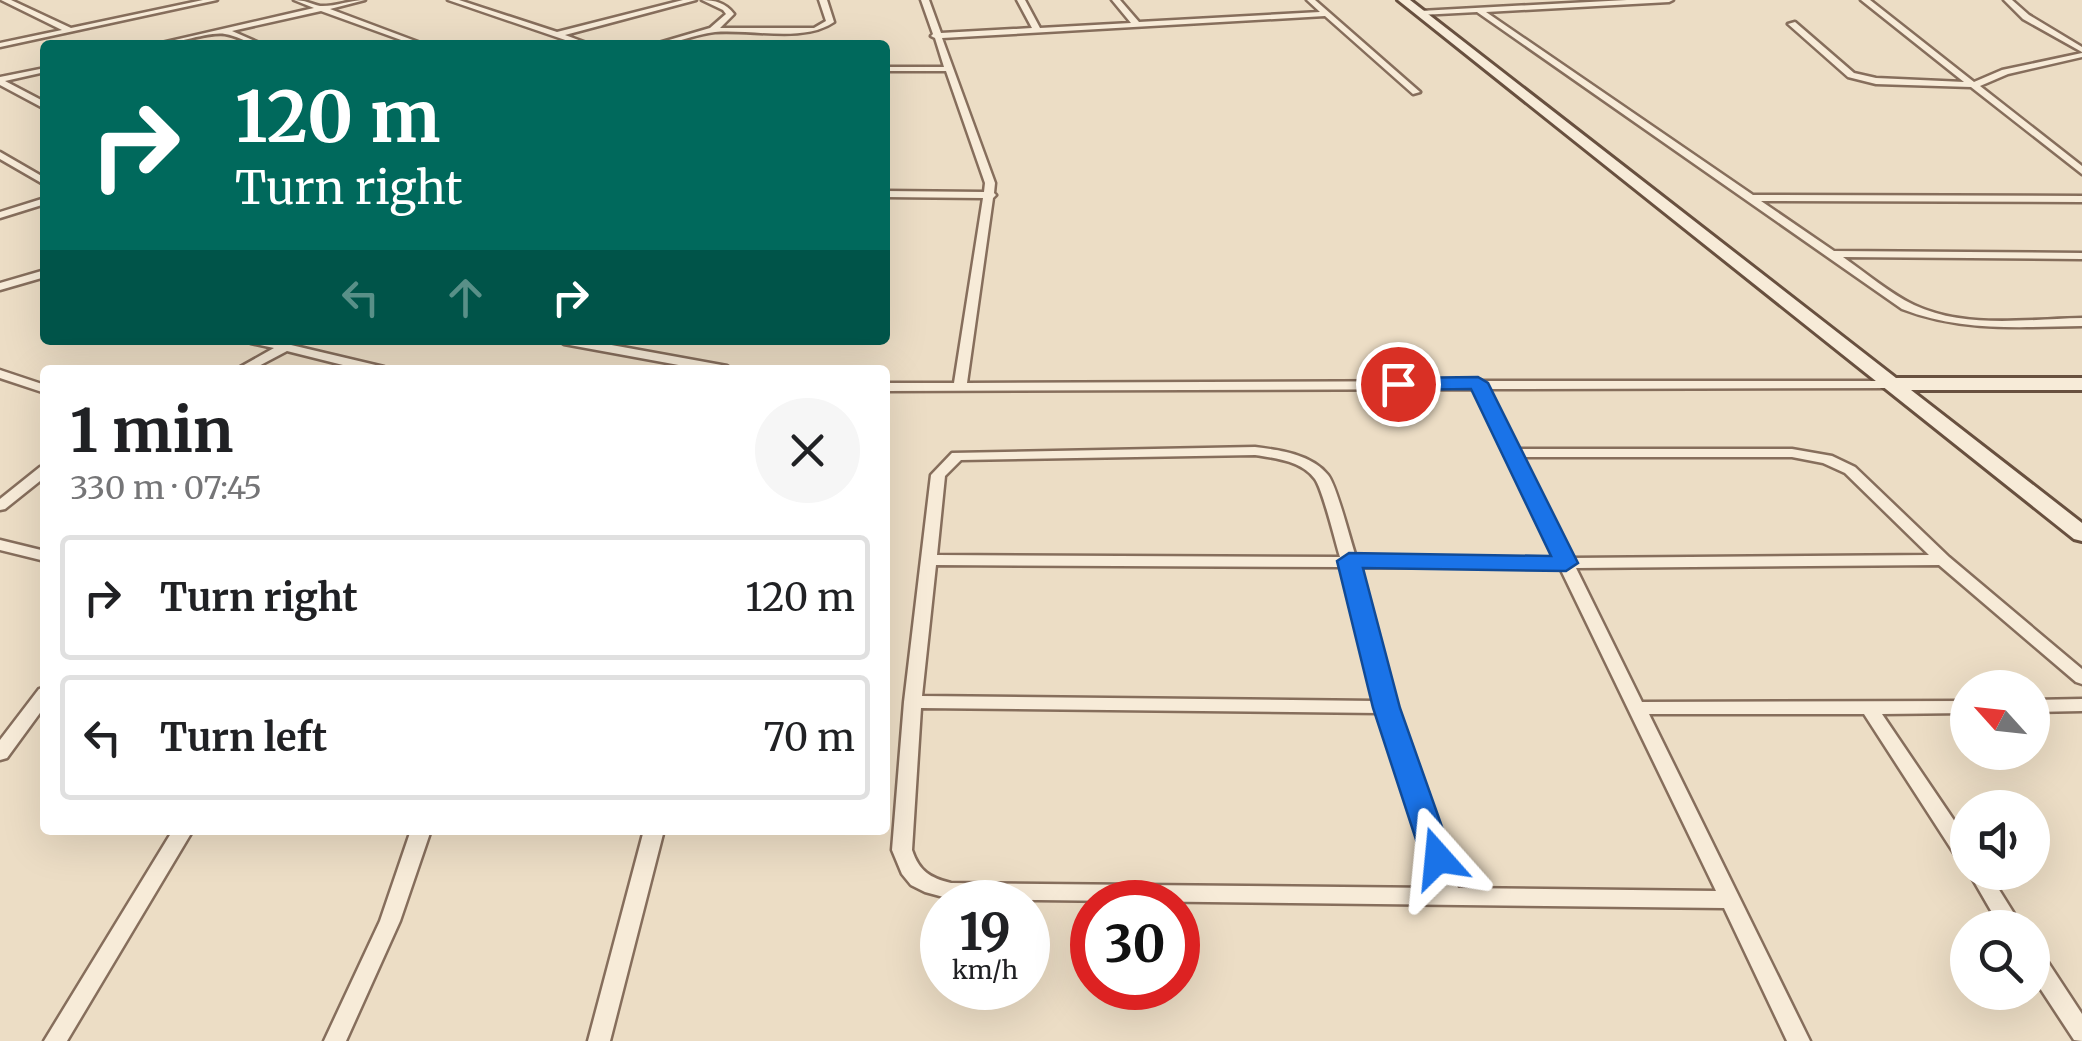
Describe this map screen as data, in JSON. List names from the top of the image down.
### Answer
{
  "north": "top left",
  "page": {
    "turn": ["120 m", "Turn right"],
    "heading": ["1 min", "330 m · 07:45"],
    "list": [
      {
        "name": "Turn right",
        "value": "120 m"
      },
      {
        "name": "Turn left",
        "value": "70 m"
      }
    ],
    "speed": "19 km/h",
    "limit": "30"
  }
}
